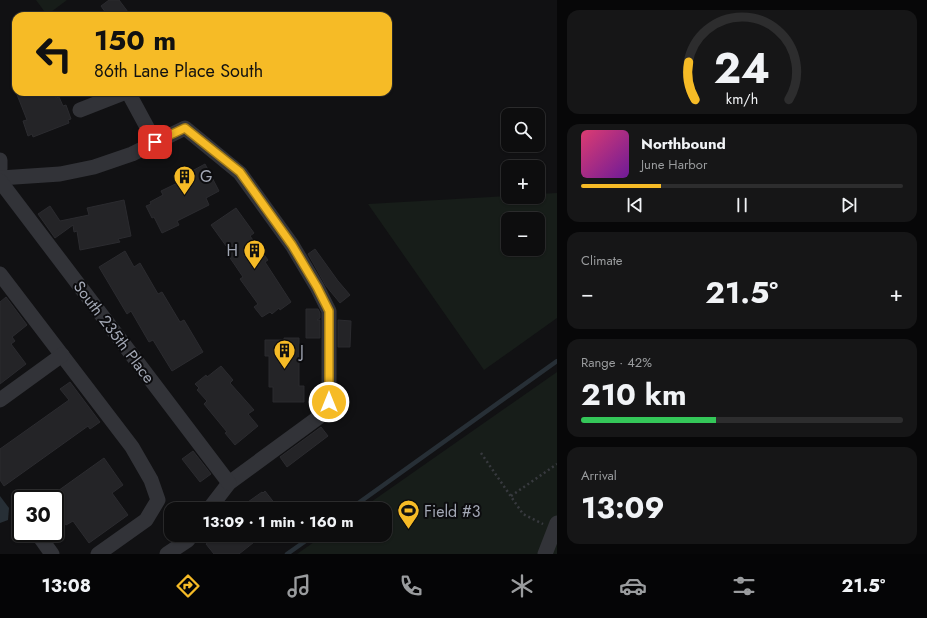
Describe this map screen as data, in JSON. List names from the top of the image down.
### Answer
{
  "streets": {
    "street": ["South 235th Place"]
  },
  "places": {
    "building": ["G", "H", "J"],
    "sports": ["Field #3"]
  },
  "page": {
    "turn": ["150 m", "86th Lane Place South"],
    "map_buttons": ["+", "−"],
    "song": ["Northbound", "June Harbor"],
    "tile": [
      "Climate",
      ["Range · 42%", "210 km"],
      ["Arrival", "13:09"]
    ],
    "heat": ["−", "21.5°", "+"],
    "limit": "30",
    "trip": "13:09 · 1 min · 160 m",
    "tabs": ["13:08", "21.5°"],
    "gauge": ["24", "km/h"]
  }
}
